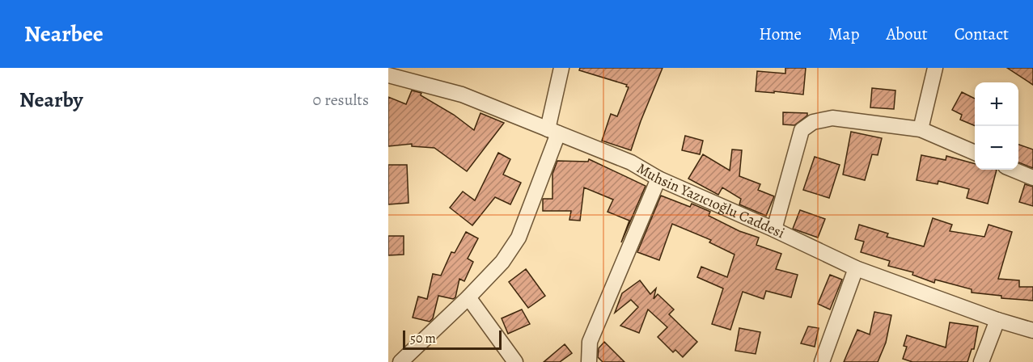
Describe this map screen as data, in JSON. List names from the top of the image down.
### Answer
{
  "streets": {
    "street": ["Muhsin Yazıcıoğlu Caddesi"]
  },
  "scale_bar": "50 m",
  "page": {
    "header": "Nearbee",
    "nav": [
      "Home",
      "Map",
      "About",
      "Contact"
    ],
    "heading": ["Nearby", "0 results"],
    "map_buttons": ["+", "−"],
    "scale": "50 m"
  }
}
